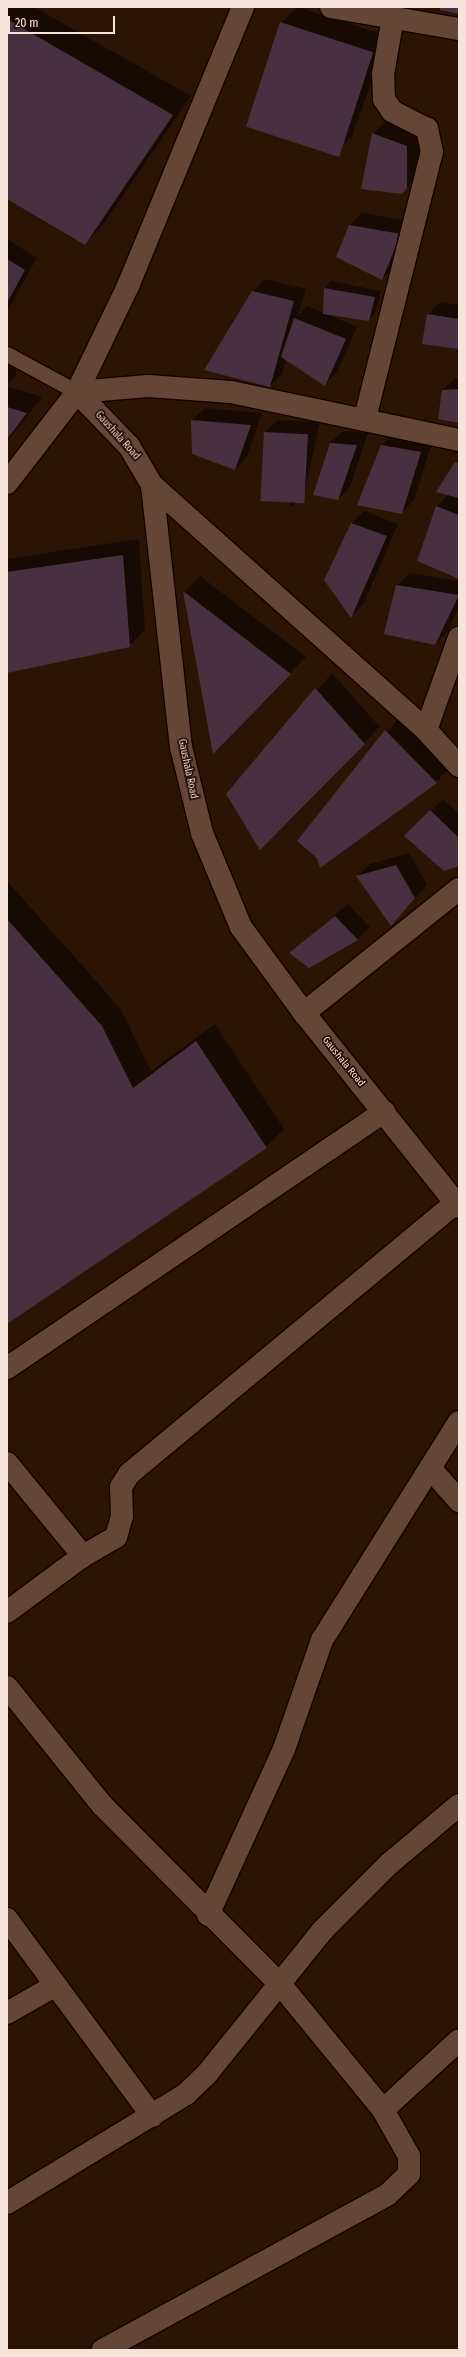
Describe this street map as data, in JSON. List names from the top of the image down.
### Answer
{
  "streets": {
    "street": ["Gaushala Road"]
  },
  "scale_bar": "20 m"
}
